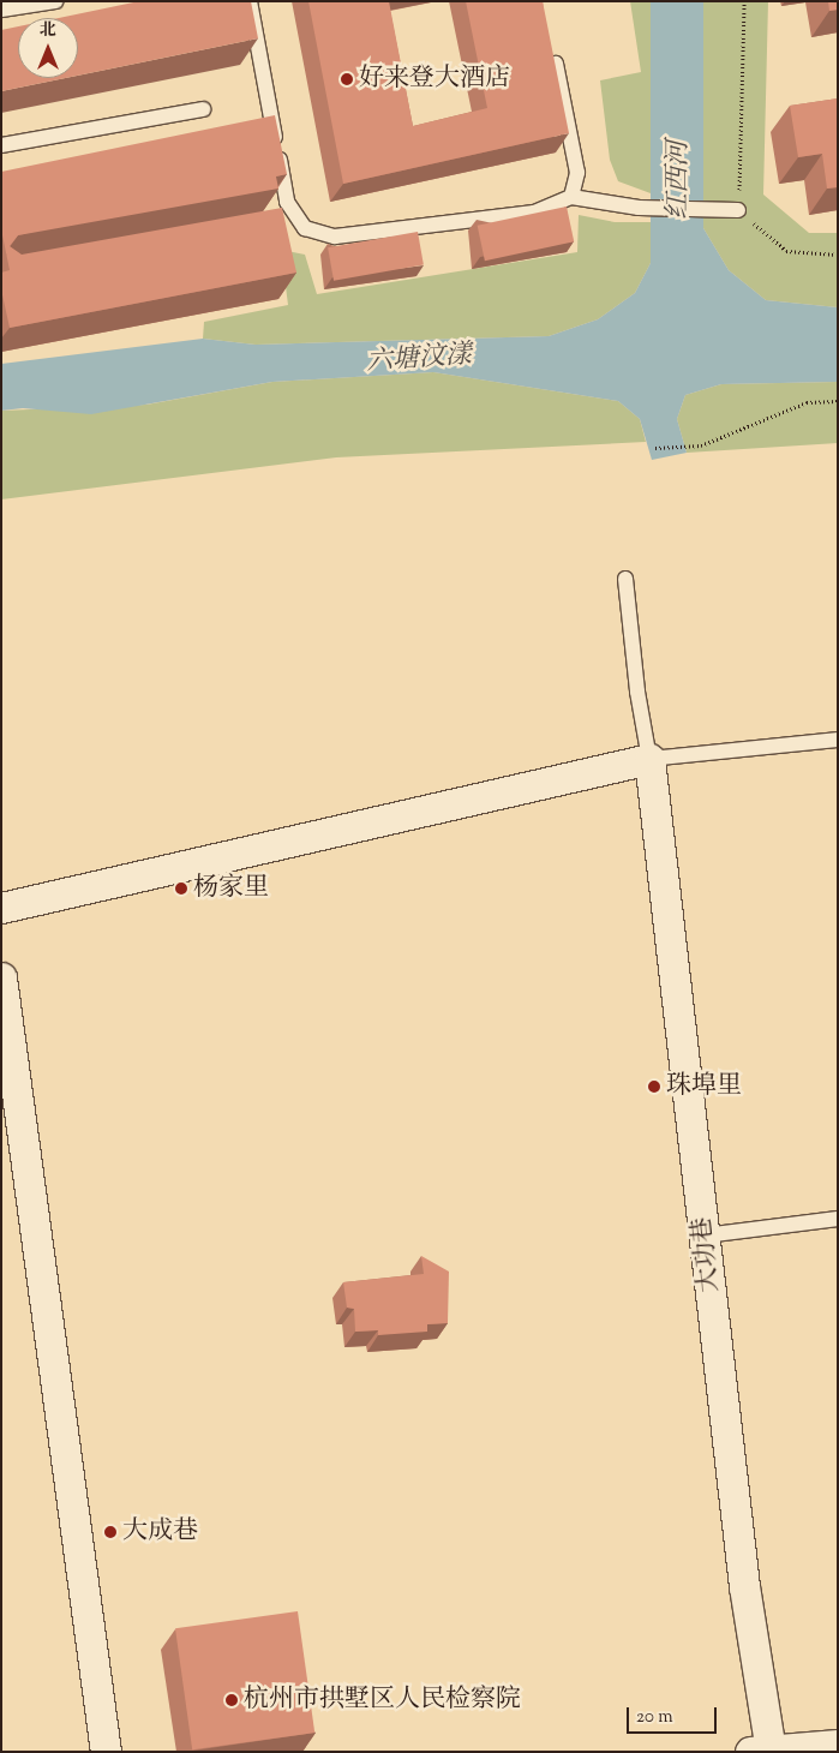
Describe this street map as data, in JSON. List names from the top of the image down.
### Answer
{
  "streets": {
    "street": ["大功巷"]
  },
  "water": ["红西河", "六塘汶漾"],
  "places": [
    "好来登大酒店",
    "杨家里",
    "珠埠里",
    "大成巷",
    "杭州市拱墅区人民检察院"
  ],
  "scale_bar": "20 m",
  "north": "top"
}
